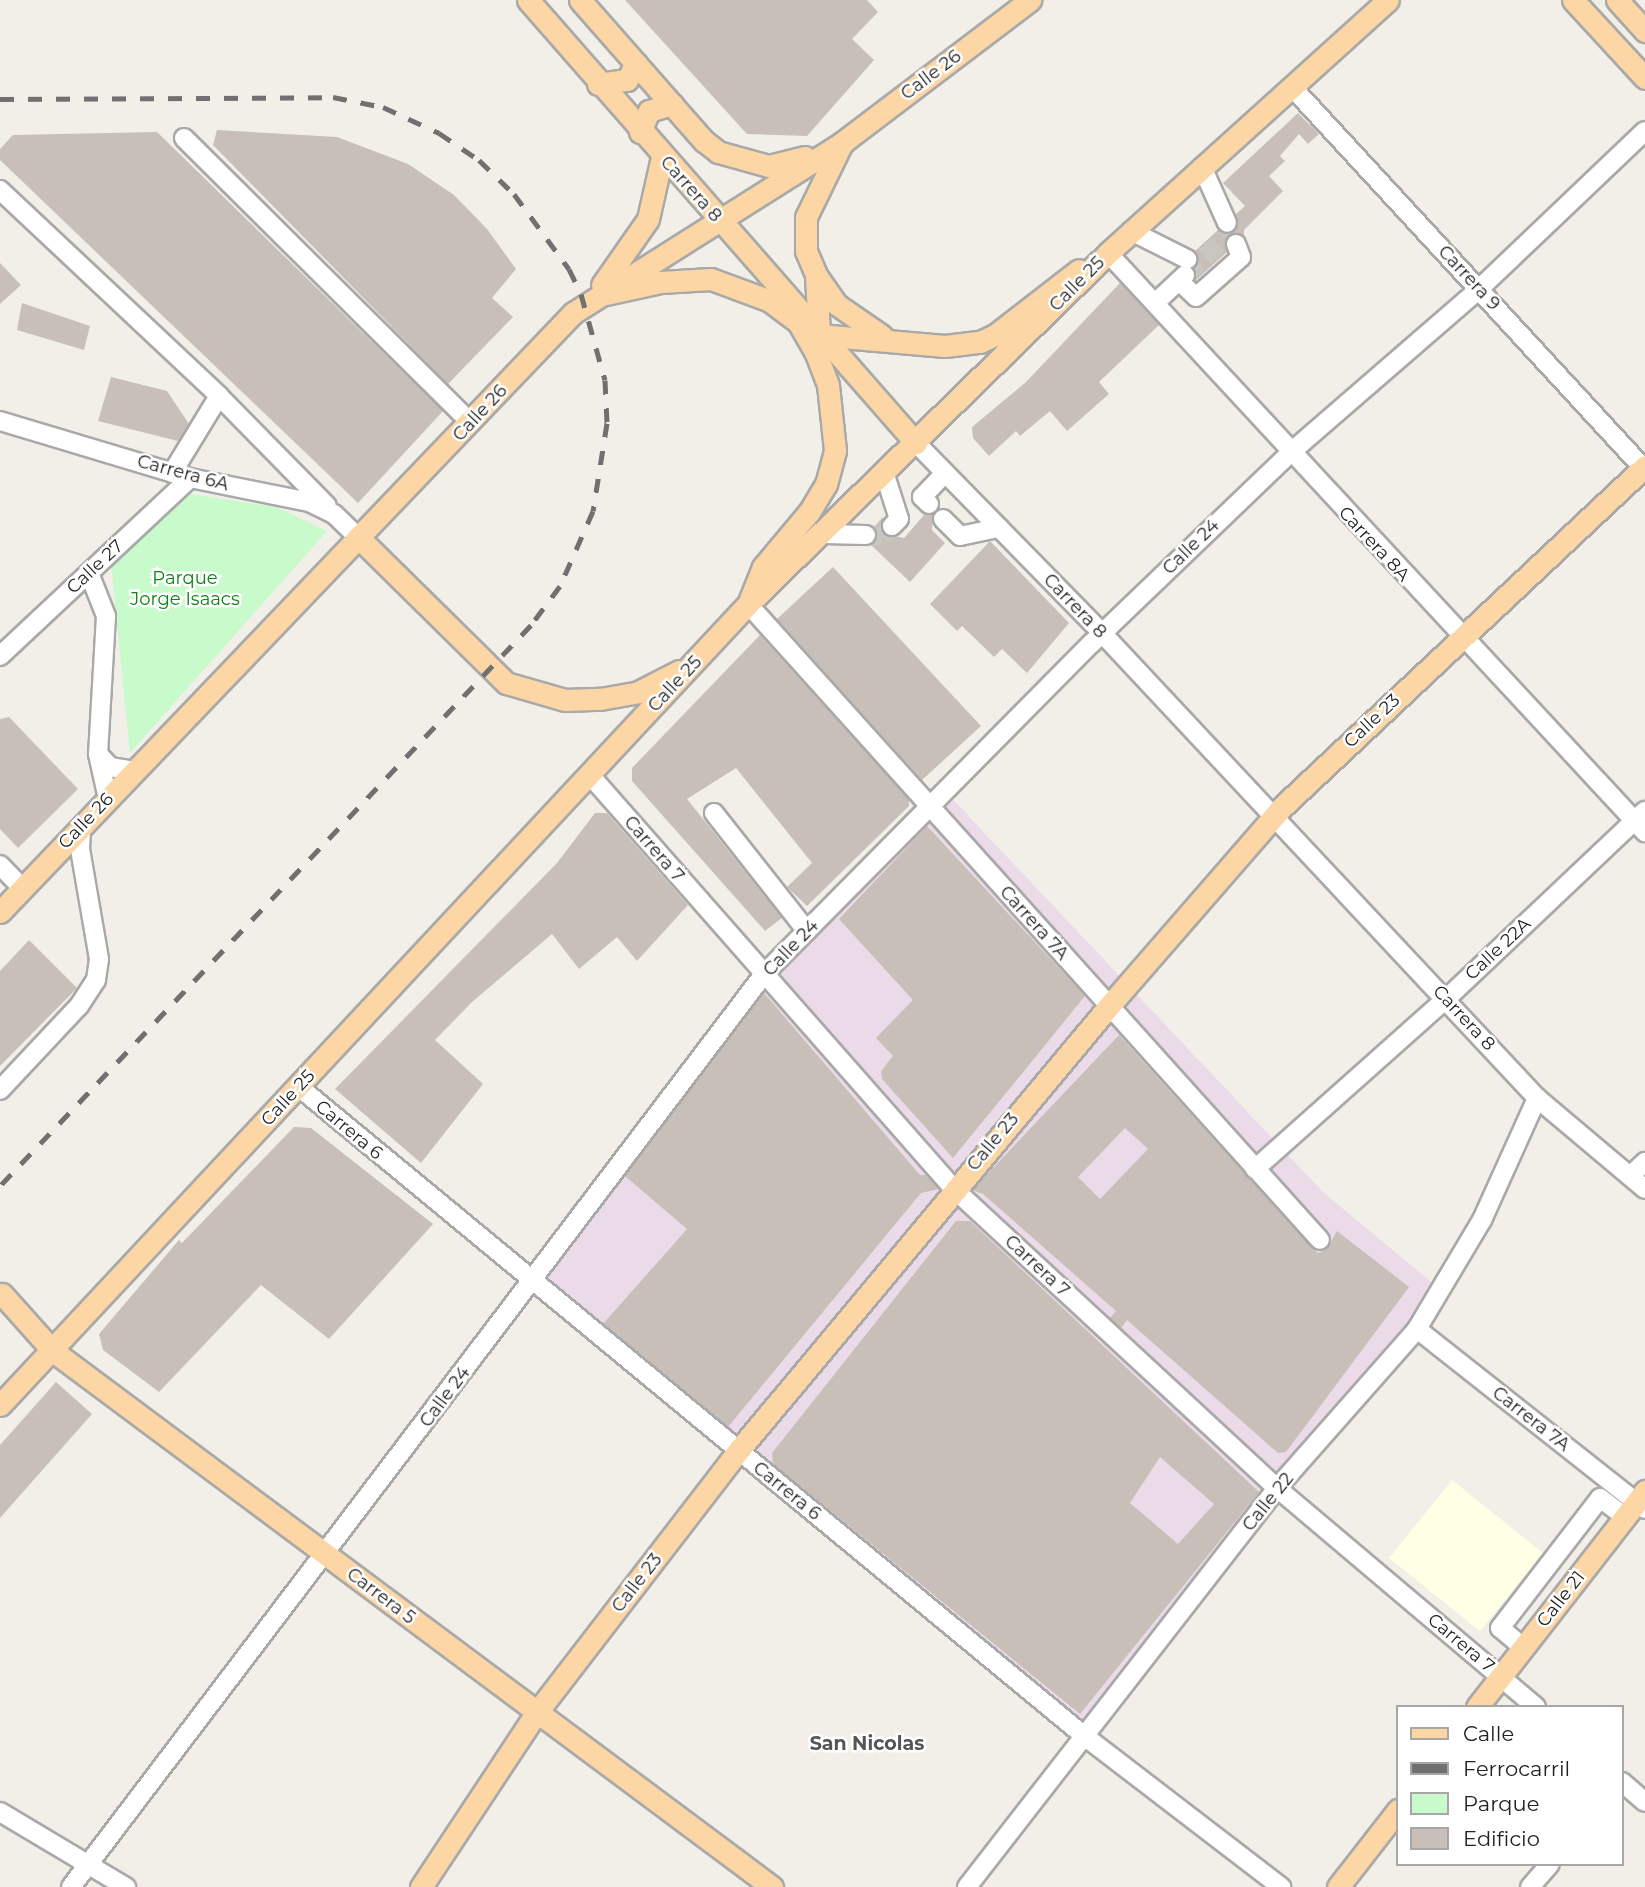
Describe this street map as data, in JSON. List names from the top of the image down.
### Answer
{
  "streets": {
    "main road": [
      "Calle 26",
      "Carrera 8",
      "Calle 25",
      "Calle 23",
      "Carrera 5",
      "Calle 21"
    ],
    "street": [
      "Carrera 9",
      "Carrera 6A",
      "Carrera 8A",
      "Calle 24",
      "Calle 27",
      "Carrera 7",
      "Carrera 7A",
      "Calle 22A",
      "Carrera 6",
      "Calle 22"
    ]
  },
  "crossings": [
    ["Calle 26", "Carrera 8"],
    ["Calle 26", "Carrera 6A"],
    ["Carrera 8", "Calle 25"],
    ["Carrera 8", "Calle 24"],
    ["Carrera 8", "Calle 23"],
    ["Carrera 8", "Calle 22A"],
    ["Carrera 8", "Calle 22"],
    ["Carrera 9", "Calle 25"],
    ["Carrera 9", "Calle 24"],
    ["Carrera 9", "Calle 23"],
    ["Calle 25", "Carrera 8A"],
    ["Calle 25", "Carrera 7"],
    ["Calle 25", "Carrera 7A"],
    ["Calle 25", "Carrera 6"],
    ["Calle 25", "Carrera 5"],
    ["Carrera 6A", "Calle 27"],
    ["Carrera 8A", "Calle 24"],
    ["Carrera 8A", "Calle 23"],
    ["Carrera 8A", "Calle 22A"],
    ["Calle 24", "Carrera 7"],
    ["Calle 24", "Carrera 7A"],
    ["Calle 24", "Carrera 6"],
    ["Calle 24", "Carrera 5"],
    ["Calle 23", "Carrera 7"],
    ["Calle 23", "Carrera 7A"],
    ["Calle 23", "Carrera 6"],
    ["Calle 23", "Carrera 5"],
    ["Carrera 7", "Calle 22"],
    ["Carrera 7", "Calle 21"],
    ["Carrera 7A", "Calle 22A"],
    ["Carrera 7A", "Calle 22"],
    ["Carrera 7A", "Calle 21"],
    ["Carrera 6", "Calle 22"]
  ],
  "districts": ["San Nicolas"],
  "parks": ["Parque Jorge Isaacs"],
  "legend": [
    "Calle",
    "Ferrocarril",
    "Parque",
    "Edificio"
  ]
}
